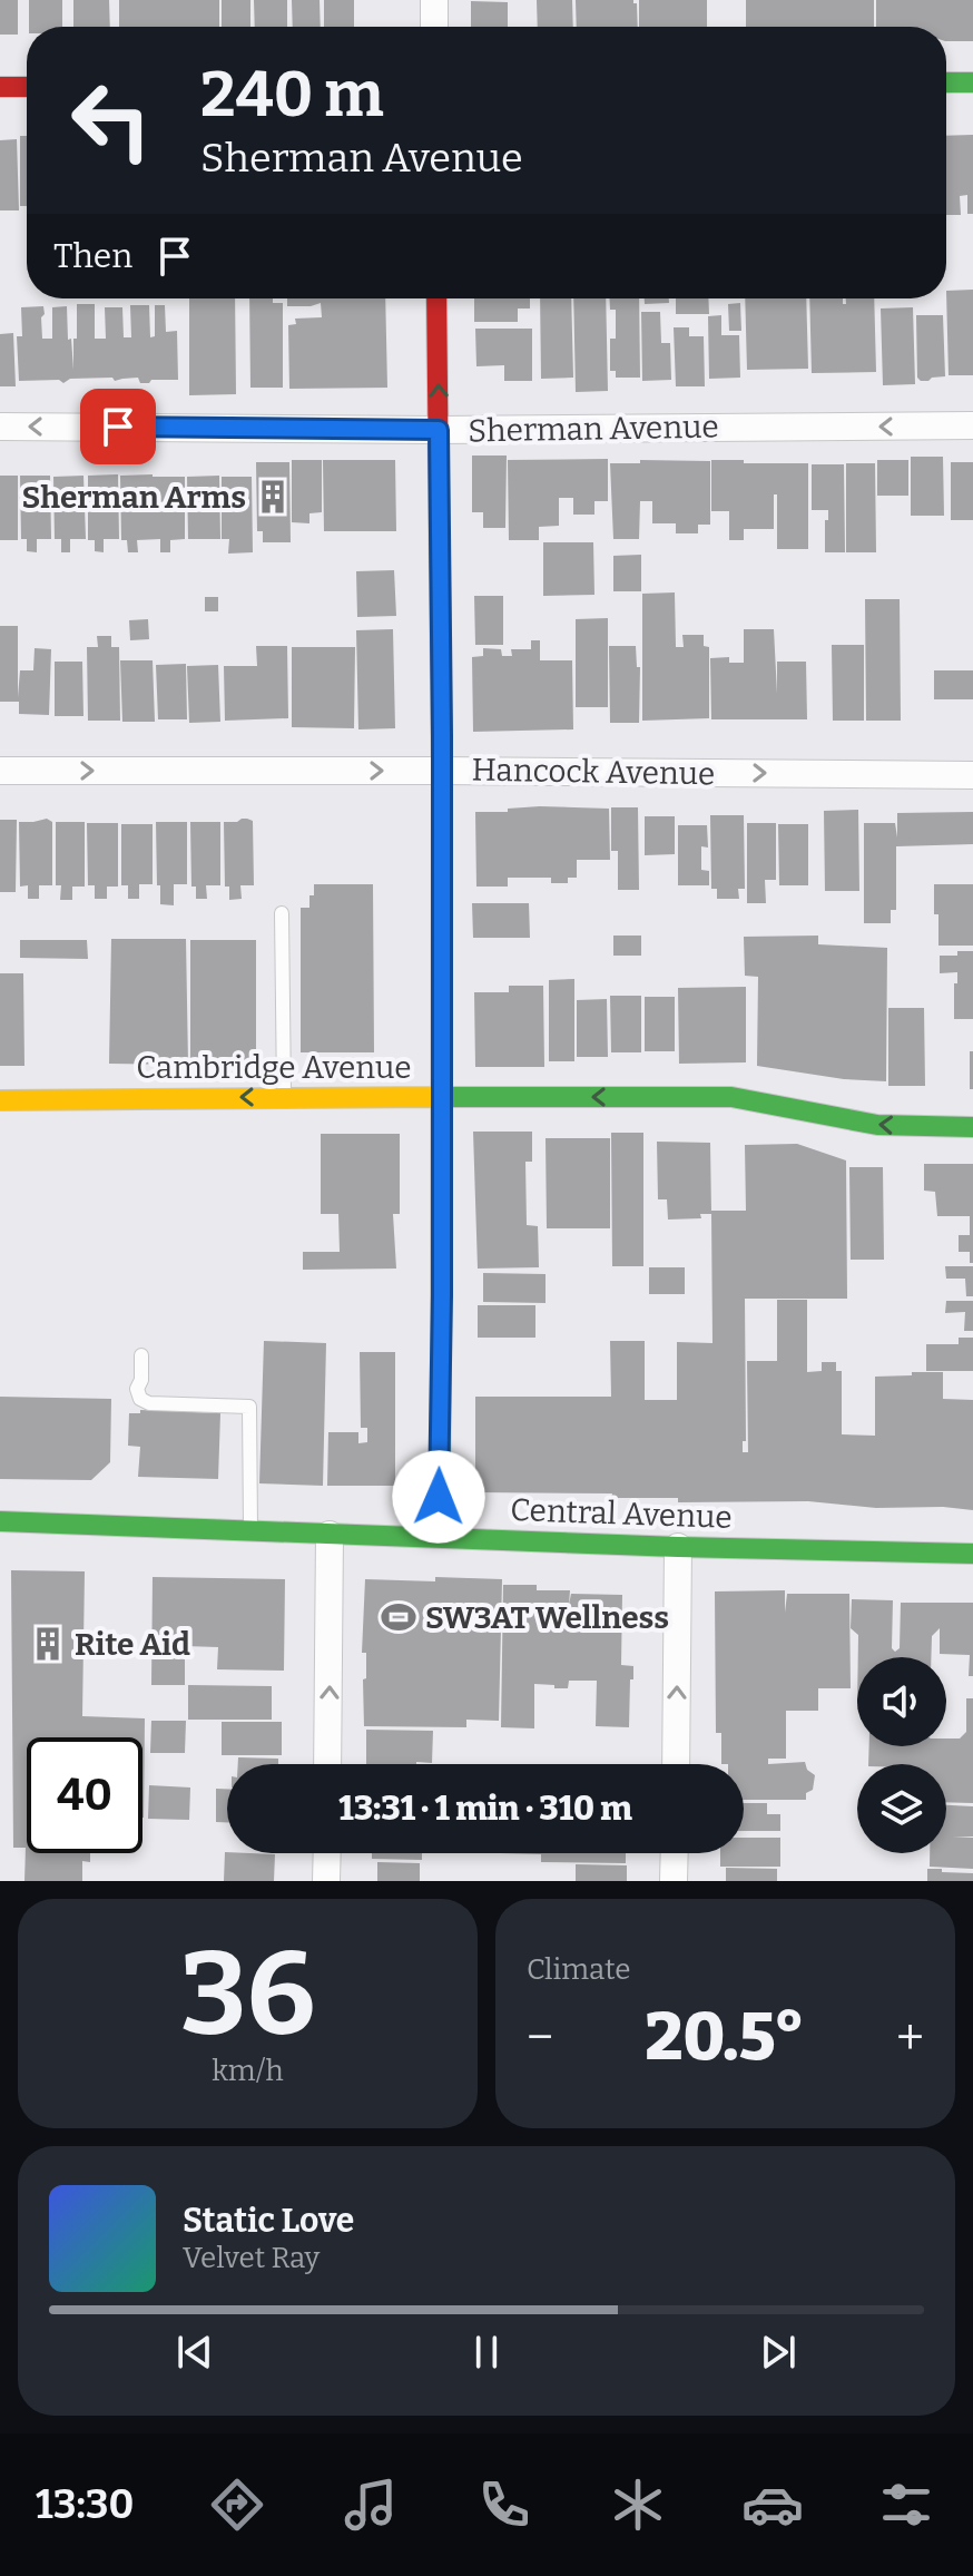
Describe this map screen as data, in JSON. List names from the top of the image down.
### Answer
{
  "streets": {
    "street": [
      "Sherman Avenue",
      "Hancock Avenue",
      "Cambridge Avenue",
      "Central Avenue"
    ]
  },
  "one_way": ["Sherman Avenue", "Hancock Avenue", "Cambridge Avenue"],
  "places": {
    "building": ["Sherman Arms", "Rite Aid"],
    "sports": ["SW3AT Wellness"]
  },
  "page": {
    "turn": ["240 m", "Sherman Avenue"],
    "then": "Then",
    "limit": "40",
    "trip": "13:31 · 1 min · 310 m",
    "tile": [
      ["36", "km/h"],
      "Climate"
    ],
    "heat": ["−", "20.5°", "+"],
    "song": ["Static Love", "Velvet Ray"],
    "tabs": "13:30"
  }
}
